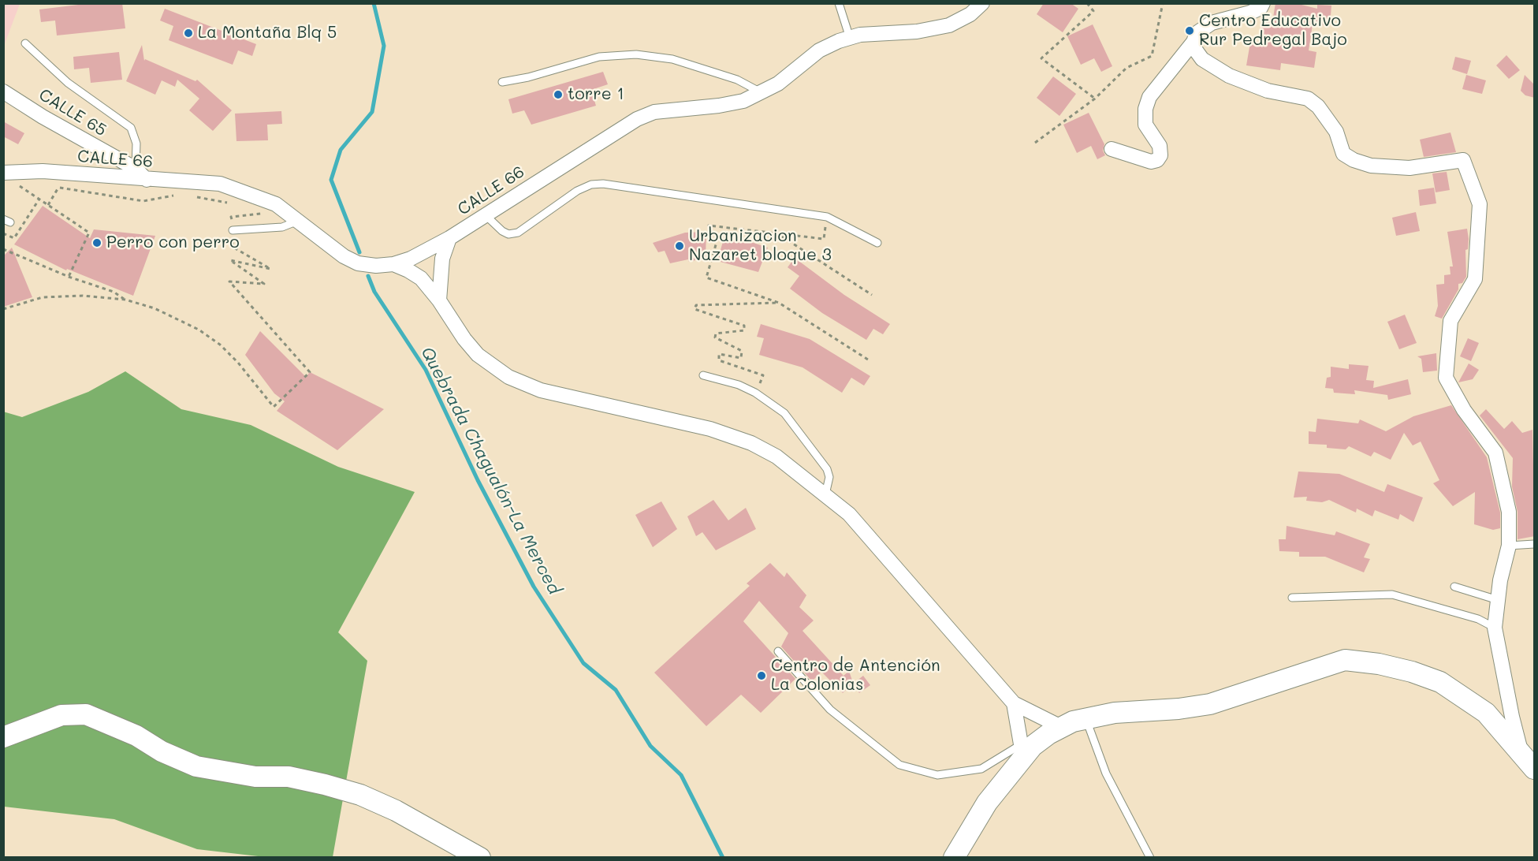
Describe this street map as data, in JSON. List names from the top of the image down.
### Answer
{
  "streets": {
    "street": ["CALLE 65", "CALLE 66"]
  },
  "crossings": [
    ["CALLE 65", "CALLE 66"]
  ],
  "water": ["Quebrada Chagualón-La Merced"],
  "places": [
    "Centro Educativo Rur Pedregal Bajo",
    "La Montaña Blq 5",
    "torre 1",
    "Perro con perro",
    "Urbanizacion Nazaret bloque 3",
    "Centro de Antención La Colonias"
  ]
}
